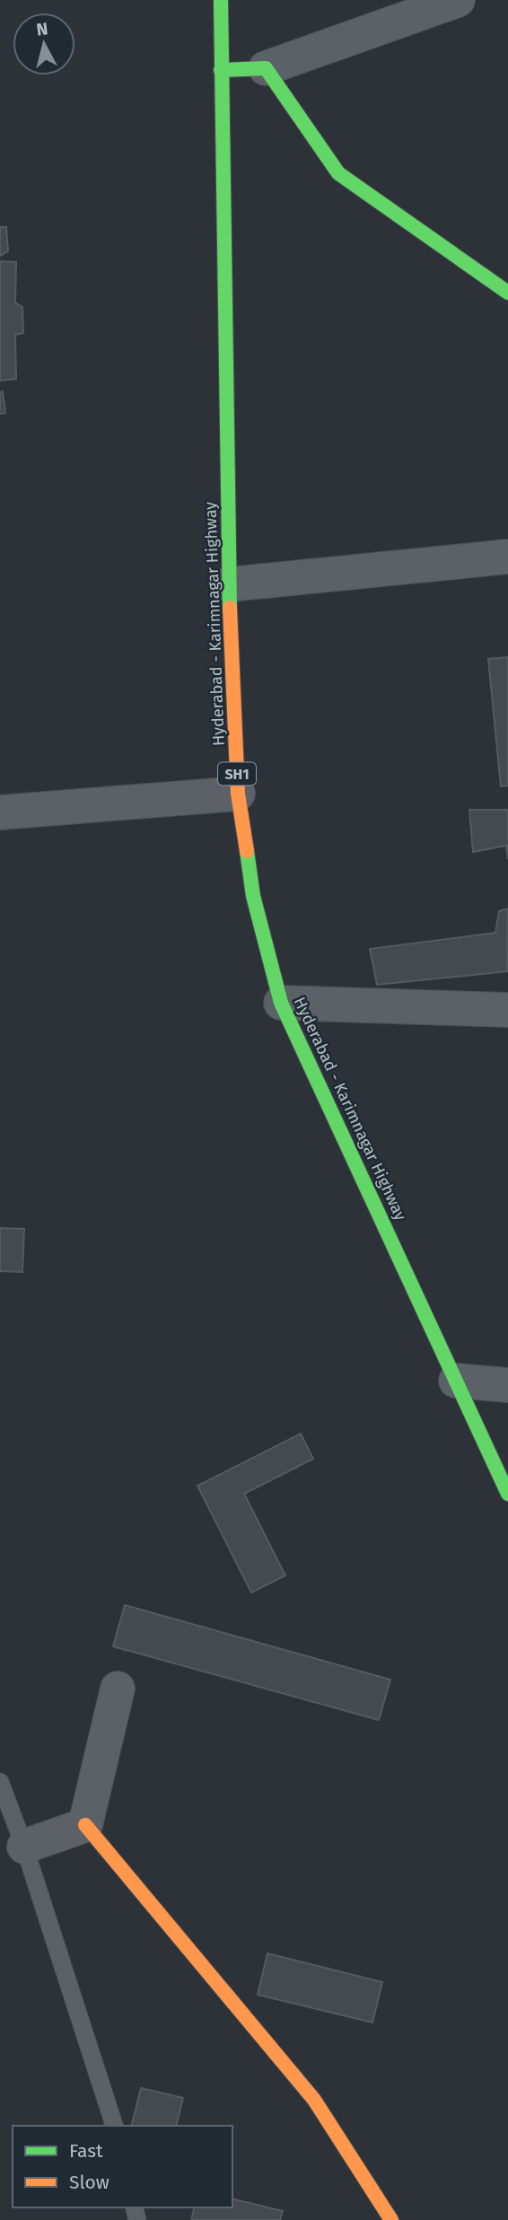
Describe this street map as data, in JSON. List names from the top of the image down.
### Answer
{
  "streets": {
    "main road": ["Hyderabad - Karimnagar Highway", "SH1"]
  },
  "legend": ["Fast", "Slow"],
  "north": "top"
}
